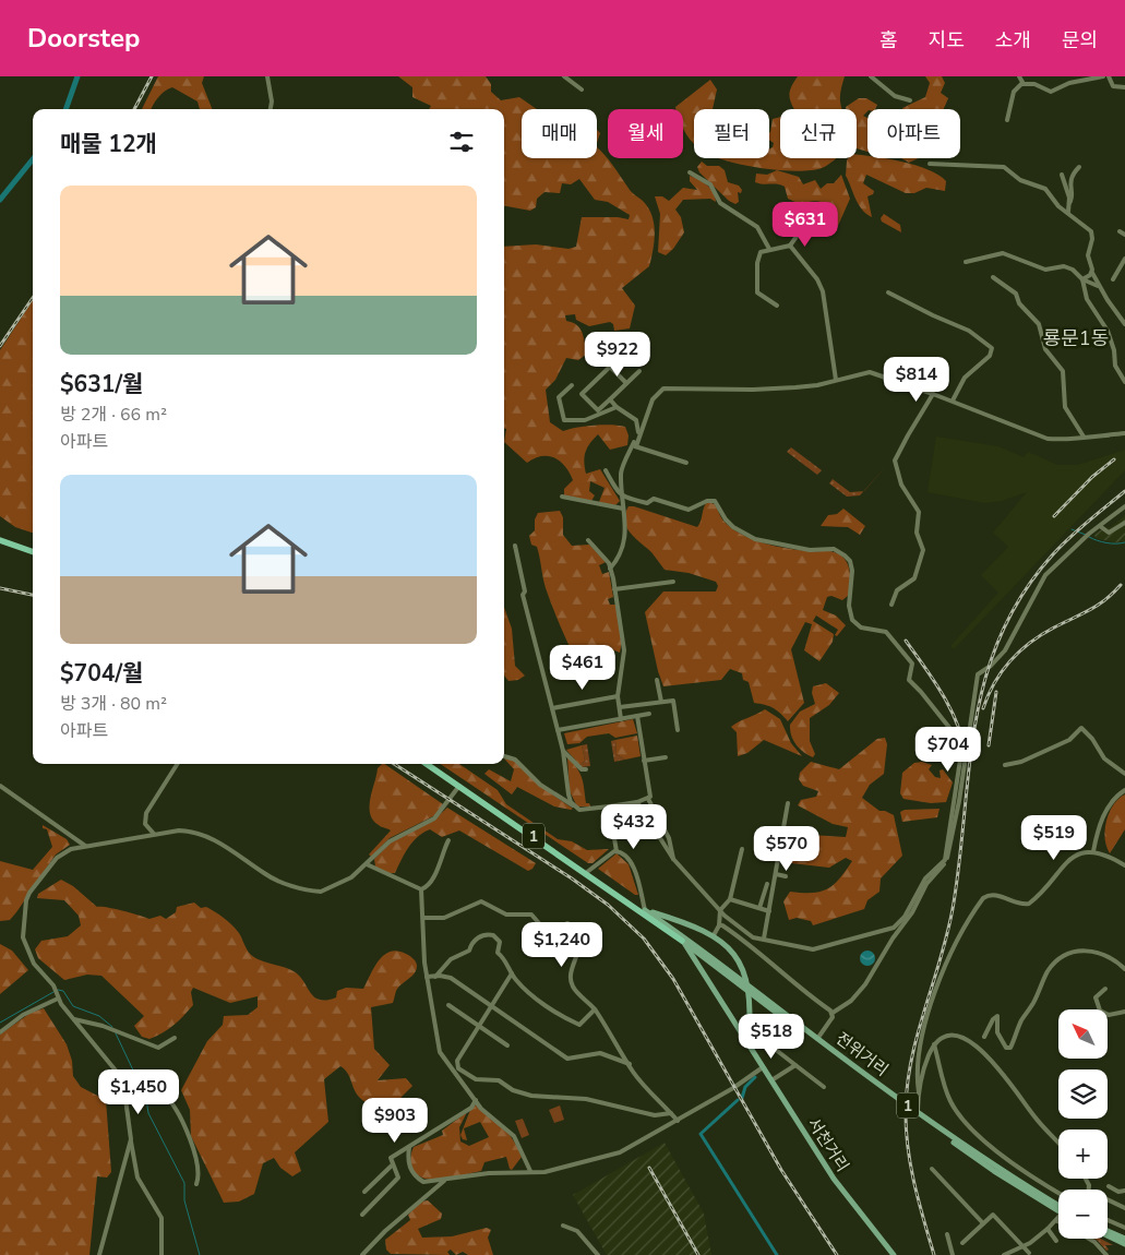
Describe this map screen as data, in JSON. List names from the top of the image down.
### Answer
{
  "streets": {
    "highway": ["1"],
    "main road": ["전위거리", "서천거리"]
  },
  "crossings": [
    ["1", "전위거리"],
    ["1", "서천거리"],
    ["전위거리", "서천거리"]
  ],
  "districts": ["룡문1동"],
  "north": "top left",
  "page": {
    "header": "Doorstep",
    "nav": [
      "홈",
      "지도",
      "소개",
      "문의"
    ],
    "chip": [
      "매매",
      "월세",
      "필터",
      "신규",
      "아파트"
    ],
    "heading": "매물 12개",
    "list": [
      {
        "name": "$631/월",
        "note": "방 2개 · 66 m² · 아파트"
      },
      {
        "name": "$704/월",
        "note": "방 3개 · 80 m² · 아파트"
      }
    ],
    "price": [
      "$631",
      "$922",
      "$814",
      "$461",
      "$704",
      "$432",
      "$519",
      "$570",
      "$1,240",
      "$518",
      "$1,450",
      "$903"
    ],
    "map_buttons": ["+", "−"]
  }
}
